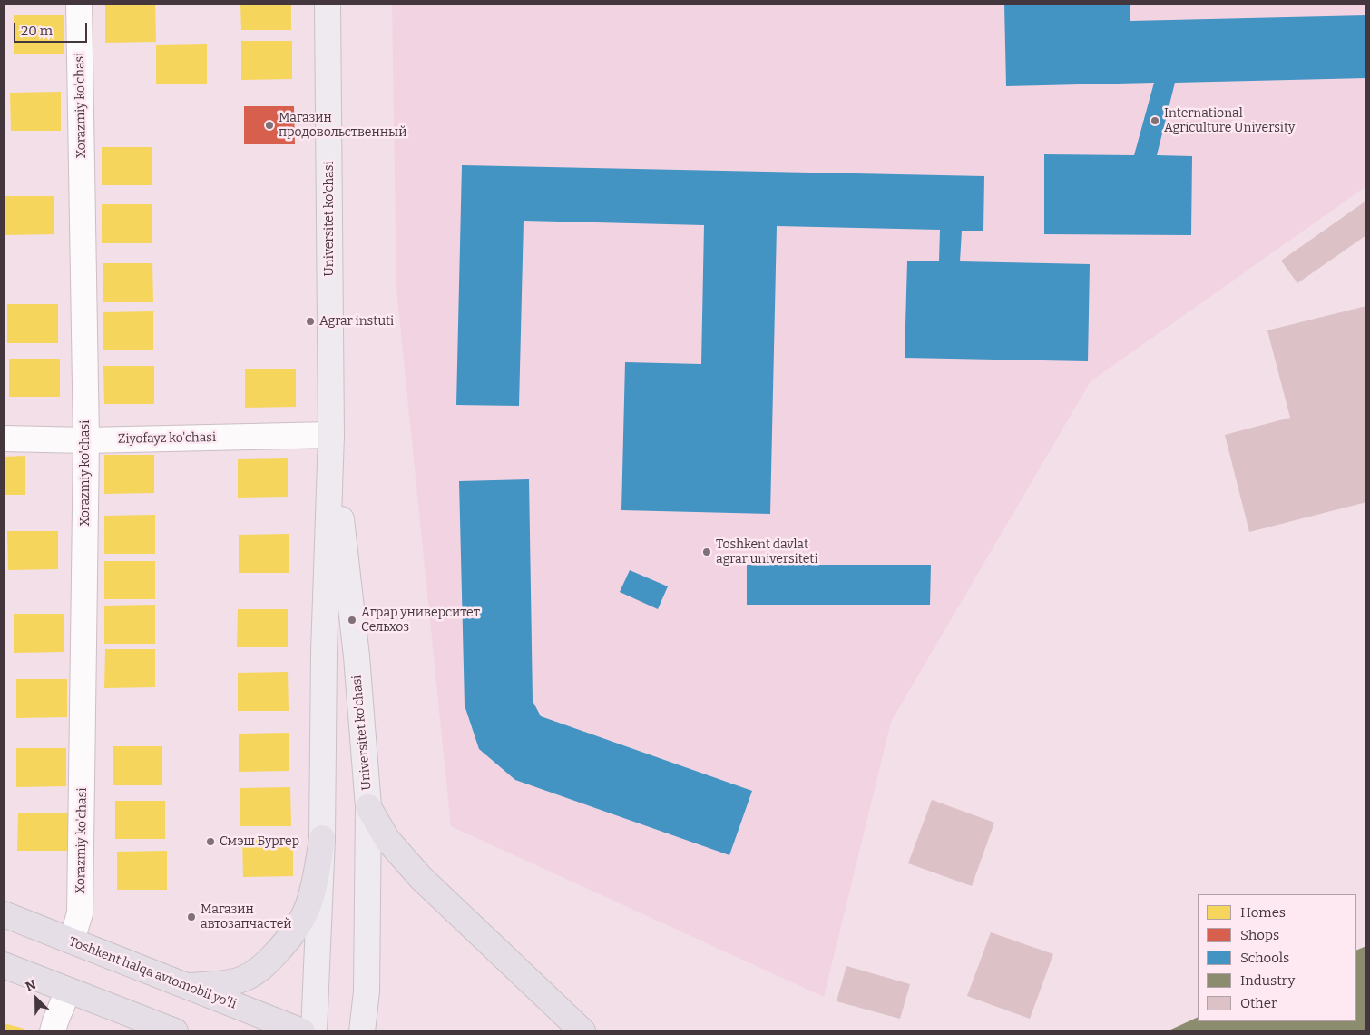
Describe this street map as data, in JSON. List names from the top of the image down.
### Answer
{
  "streets": {
    "highway": ["Toshkent halqa avtomobil yo'li"],
    "main road": ["Universitet ko'chasi"],
    "street": ["Xorazmiy ko'chasi", "Ziyofayz ko'chasi"]
  },
  "crossings": [
    ["Xorazmiy ko'chasi", "Ziyofayz ko'chasi"],
    ["Xorazmiy ko'chasi", "Toshkent halqa avtomobil yo'li"],
    ["Universitet ko'chasi", "Ziyofayz ko'chasi"]
  ],
  "places": [
    "International Agriculture University",
    "Магазин продовольственный",
    "Agrar instuti",
    "Toshkent davlat agrar universiteti",
    "Аграр университет Сельхоз",
    "Смэш Бургер",
    "Магазин автозапчастей"
  ],
  "legend": [
    "Homes",
    "Shops",
    "Schools",
    "Industry",
    "Other"
  ],
  "scale_bar": "20 m",
  "north": "top left"
}
